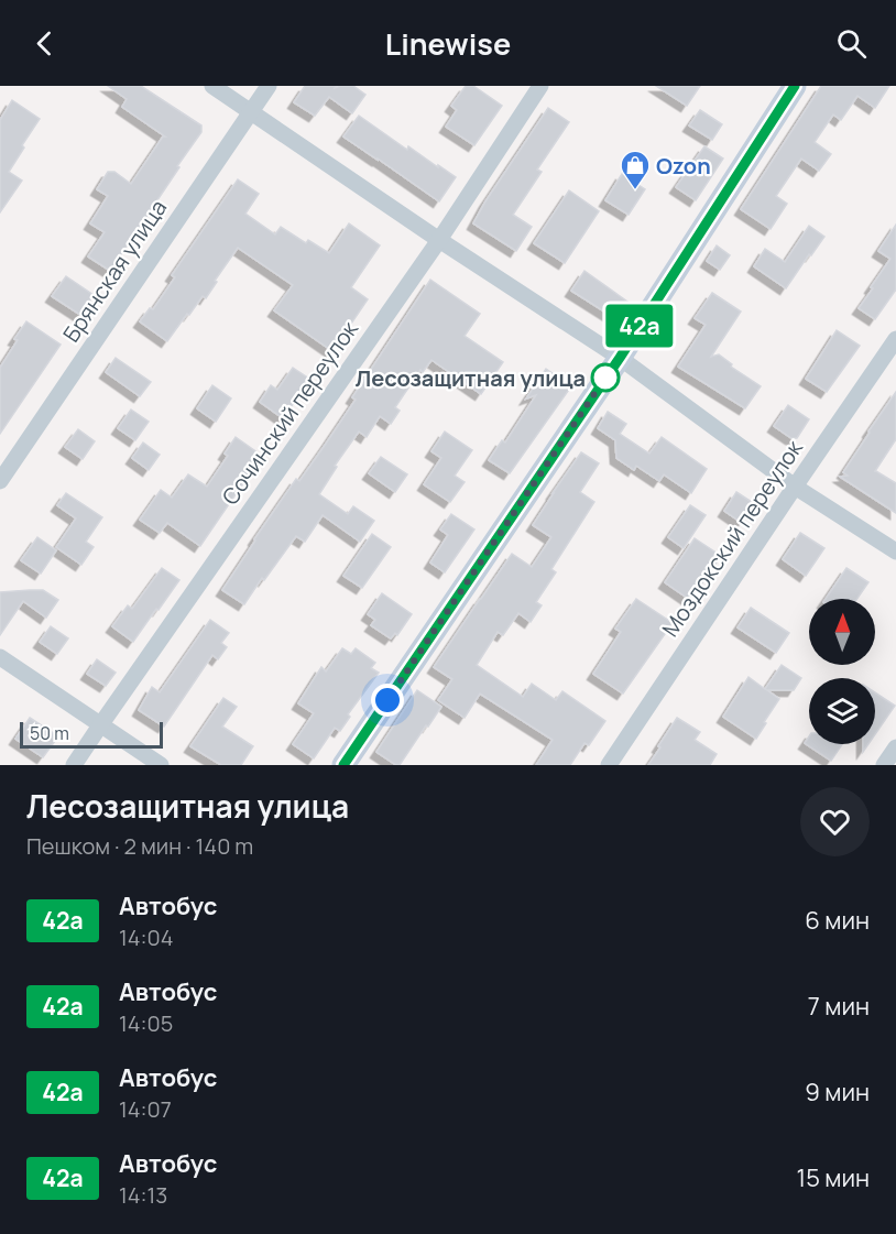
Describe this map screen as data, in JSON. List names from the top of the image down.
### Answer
{
  "streets": {
    "street": ["Брянская улица", "Сочинский переулок", "Моздокский переулок"]
  },
  "places": {
    "shop": ["Ozon"],
    "other": ["Лесозащитная улица"]
  },
  "lines": ["bus line 42a"],
  "scale_bar": "50 m",
  "north": "top",
  "page": {
    "header": "Linewise",
    "on_map": "42a",
    "scale": "50 m",
    "heading": ["Лесозащитная улица", "Пешком · 2 мин · 140 m"],
    "list": [
      {
        "mark": "42a",
        "name": "Автобус",
        "note": "14:04",
        "value": "6 мин"
      },
      {
        "mark": "42a",
        "name": "Автобус",
        "note": "14:05",
        "value": "7 мин"
      },
      {
        "mark": "42a",
        "name": "Автобус",
        "note": "14:07",
        "value": "9 мин"
      },
      {
        "mark": "42a",
        "name": "Автобус",
        "note": "14:13",
        "value": "15 мин"
      }
    ]
  }
}
